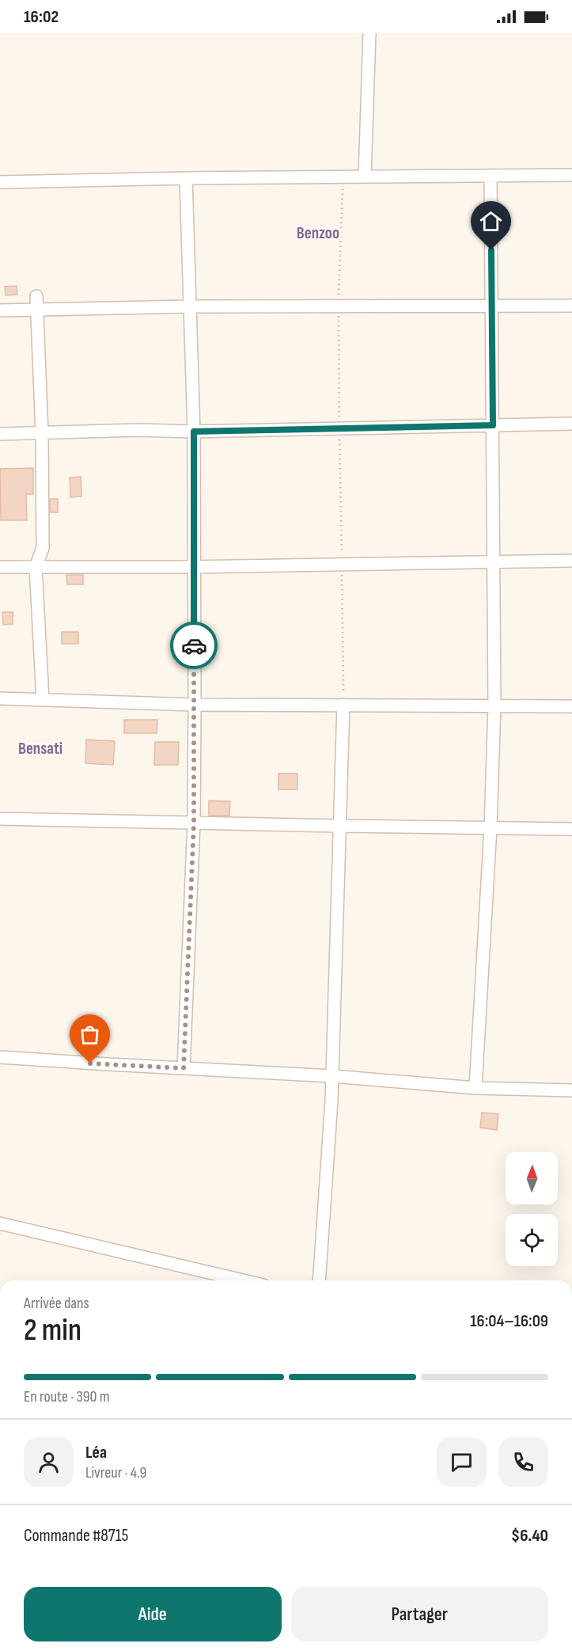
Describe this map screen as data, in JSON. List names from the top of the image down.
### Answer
{
  "districts": ["Benzoo", "Bensati"],
  "north": "top",
  "page": {
    "status": "16:02",
    "heading": ["2 min", "Arrivée dans", "16:04–16:09"],
    "panel": [
      "Léa",
      "Livreur · 4.9",
      "Commande #8715",
      "$6.40"
    ],
    "bar": "En route · 390 m",
    "buttons": ["Aide", "Partager"]
  }
}
